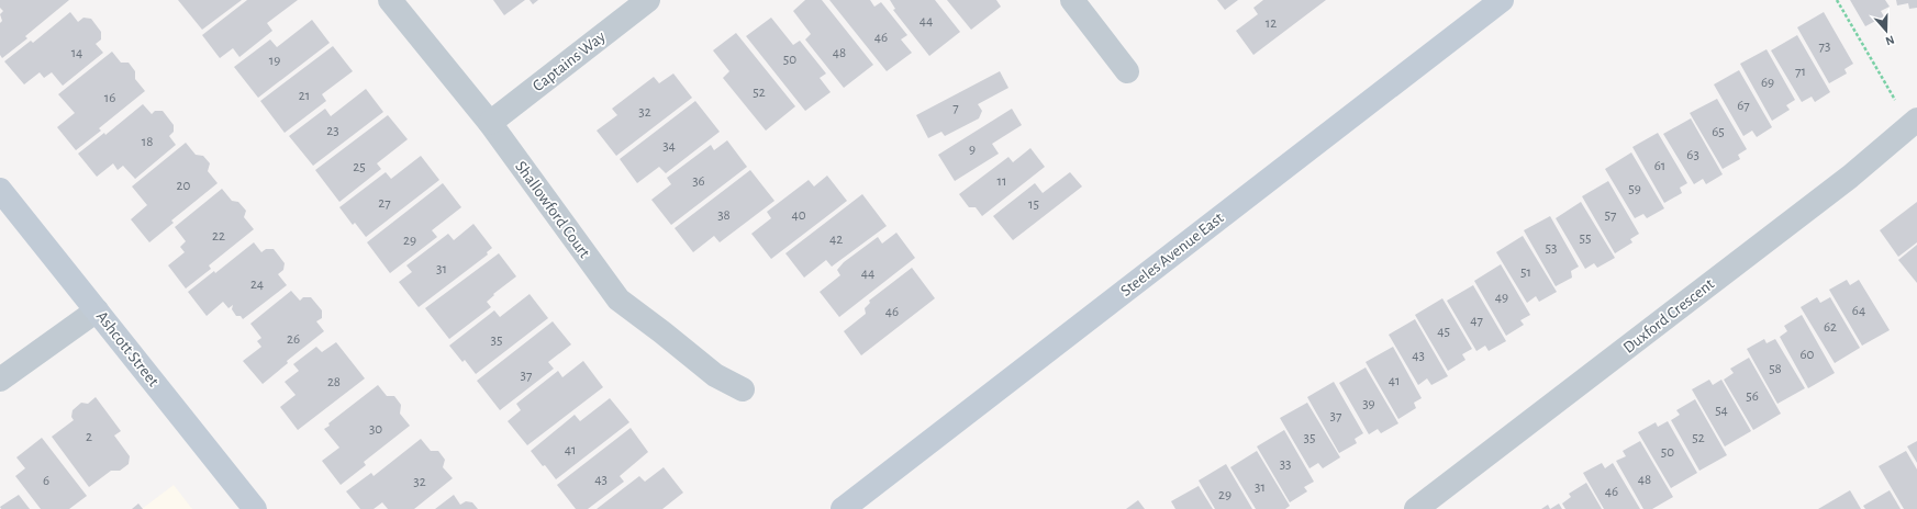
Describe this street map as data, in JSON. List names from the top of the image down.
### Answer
{
  "streets": {
    "main road": ["Steeles Avenue East", "Ashcott Street"],
    "street": ["Captains Way", "Shallowford Court", "Duxford Crescent"]
  },
  "crossings": [
    ["Captains Way", "Shallowford Court"]
  ],
  "house_numbers": [
    "44",
    "12",
    "46",
    "73",
    "14",
    "48",
    "50",
    "19",
    "71",
    "69",
    "52",
    "21",
    "16",
    "67",
    "7",
    "32",
    "23",
    "65",
    "18",
    "34",
    "9",
    "63",
    "61",
    "25",
    "36",
    "11",
    "20",
    "59",
    "27",
    "15",
    "38",
    "40",
    "57",
    "22",
    "55",
    "42",
    "29",
    "53",
    "31",
    "51",
    "44",
    "24",
    "49",
    "64",
    "46",
    "47",
    "62",
    "45",
    "26",
    "35",
    "60",
    "43",
    "58",
    "37",
    "41",
    "28",
    "56",
    "39",
    "54",
    "37",
    "30",
    "2",
    "35",
    "52",
    "41",
    "50",
    "33",
    "43",
    "48",
    "6",
    "32",
    "31",
    "46",
    "29"
  ],
  "north": "bottom"
}
